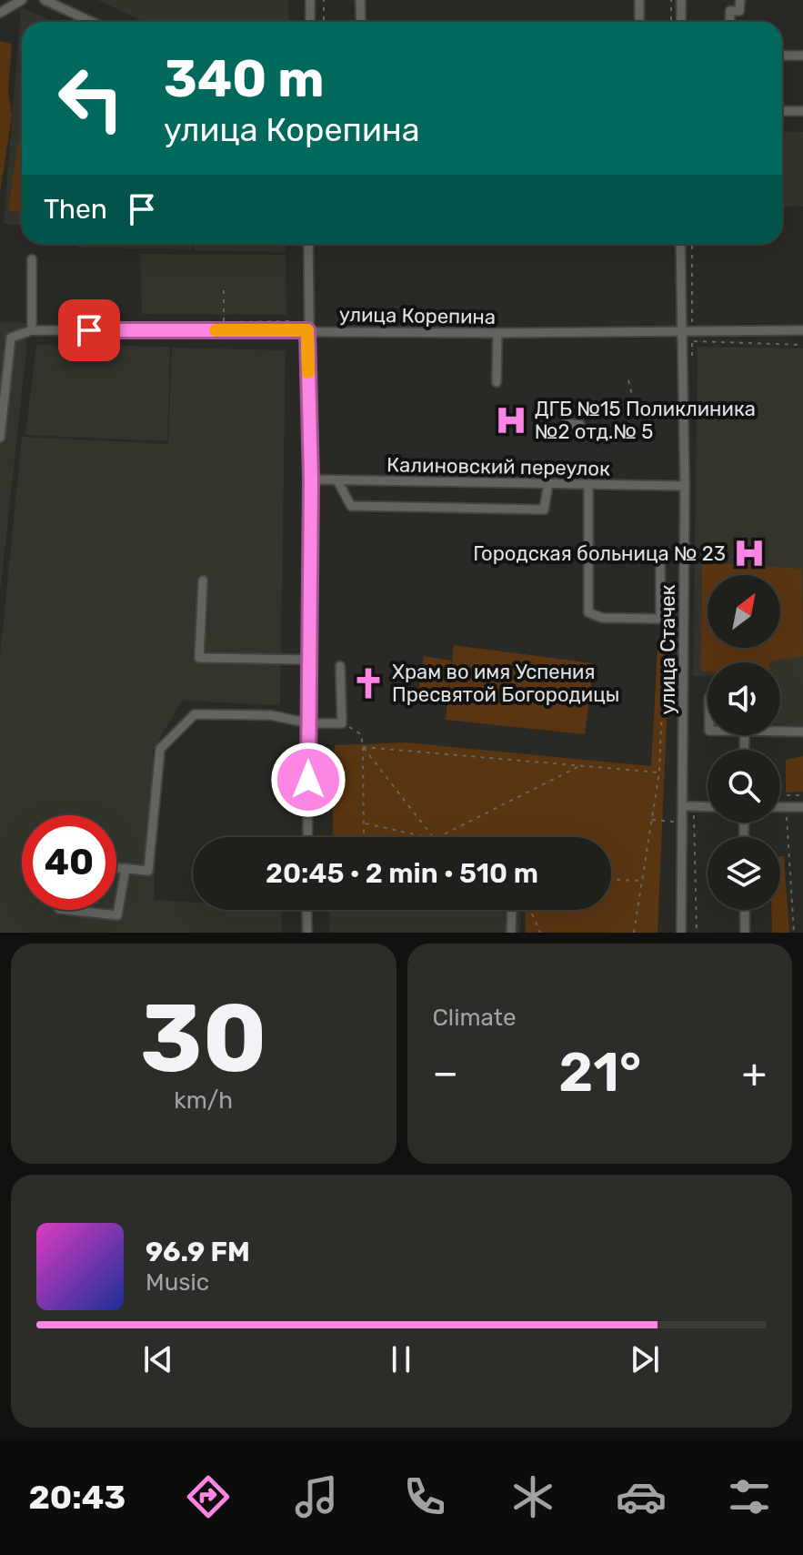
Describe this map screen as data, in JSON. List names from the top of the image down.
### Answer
{
  "streets": {
    "street": ["улица Корепина", "Калиновский переулок", "улица Стачек"]
  },
  "crossings": [
    ["улица Корепина", "улица Стачек"],
    ["Калиновский переулок", "улица Стачек"]
  ],
  "places": {
    "hospital": ["ДГБ №15 Поликлиника №2 отд.№ 5", "Городская больница № 23"],
    "church": ["Храм во имя Успения Пресвятой Богородицы"]
  },
  "north": "top right",
  "page": {
    "turn": ["340 m", "улица Корепина"],
    "then": "Then",
    "limit": "40",
    "trip": "20:45 · 2 min · 510 m",
    "tile": [
      ["30", "km/h"],
      "Climate"
    ],
    "heat": ["−", "21°", "+"],
    "song": ["96.9 FM", "Music"],
    "tabs": "20:43"
  }
}
